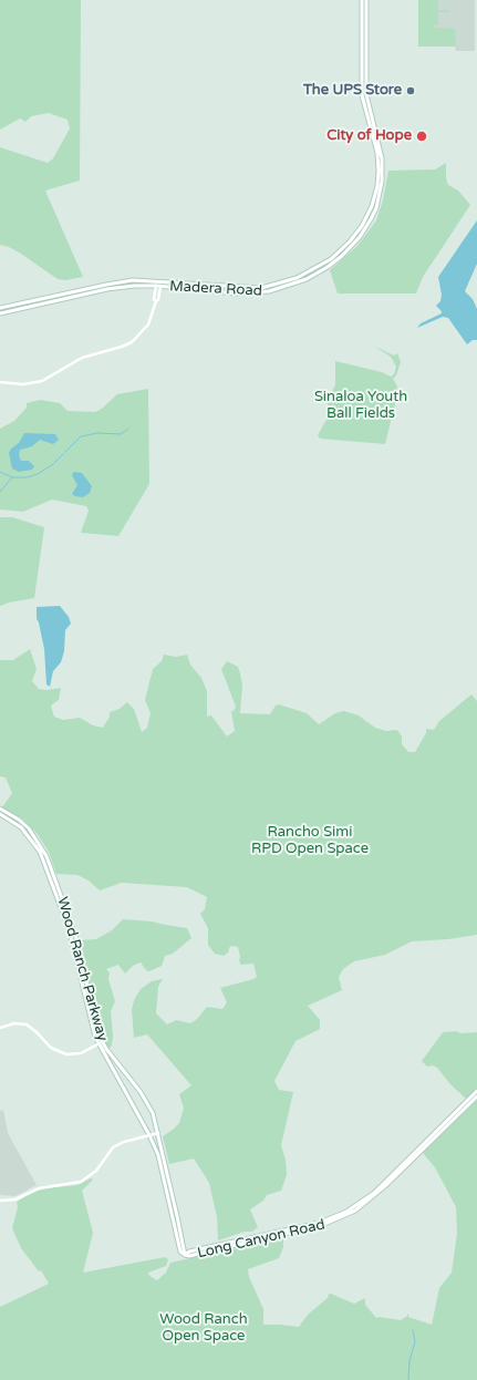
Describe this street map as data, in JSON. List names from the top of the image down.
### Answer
{
  "streets": {
    "main road": ["Madera Road", "Wood Ranch Parkway", "Long Canyon Road"]
  },
  "crossings": [
    ["Wood Ranch Parkway", "Long Canyon Road"]
  ],
  "parks": ["Sinaloa Youth Ball Fields", "Rancho Simi RPD Open Space", "Wood Ranch Open Space"],
  "places": ["The UPS Store", "City of Hope"]
}
